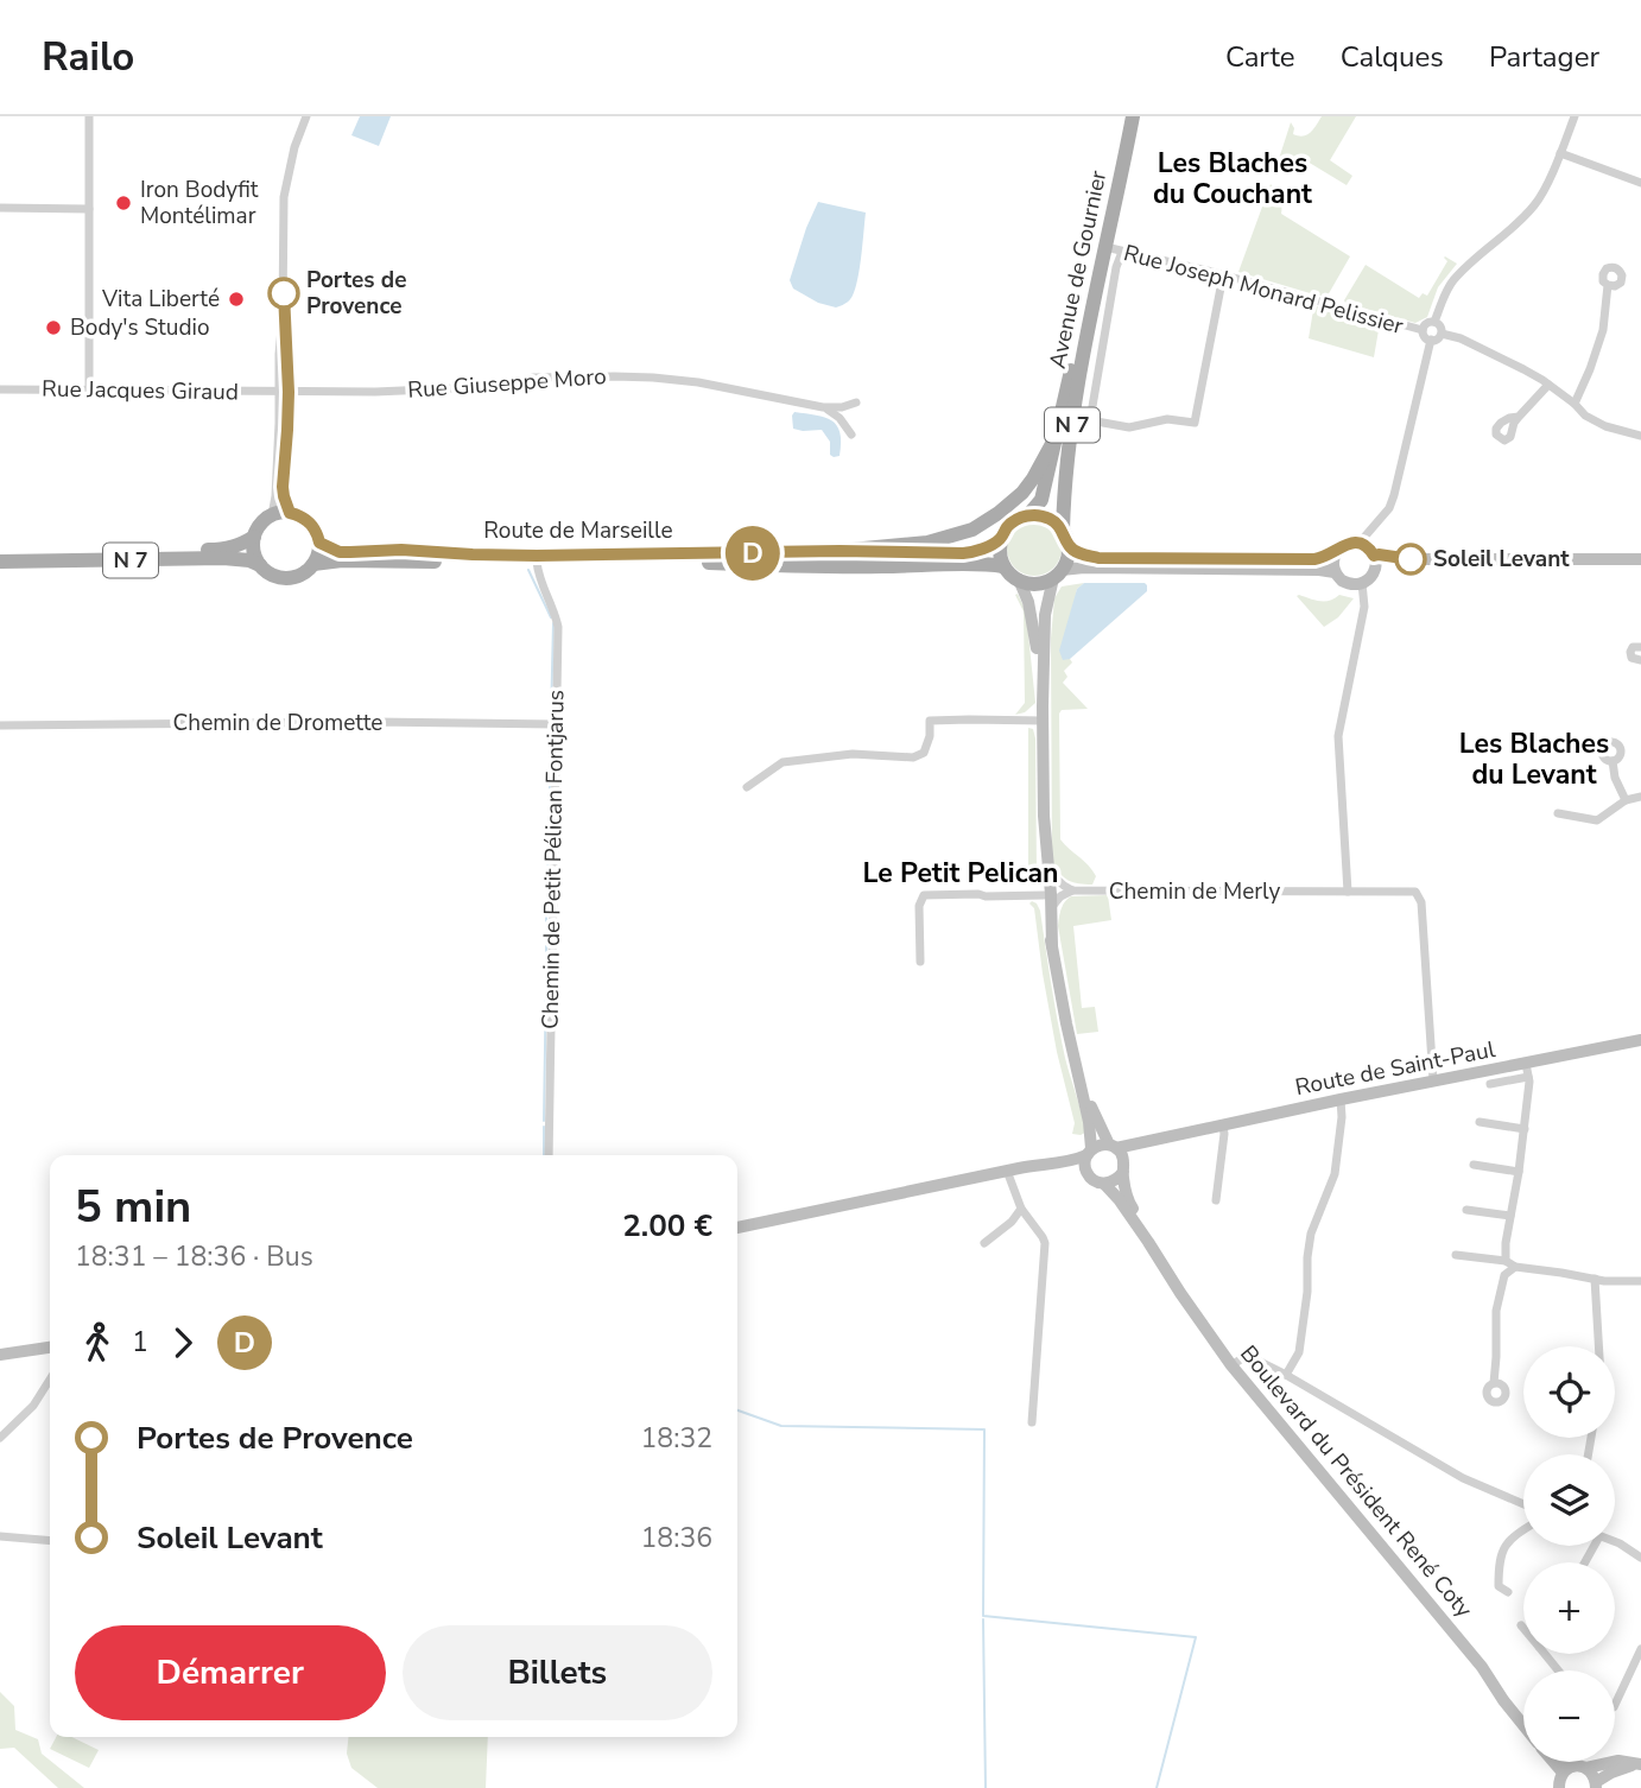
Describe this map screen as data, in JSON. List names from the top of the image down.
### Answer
{
  "streets": {
    "main road": [
      "Avenue de Gournier",
      "N 7",
      "Route de Marseille",
      "Route de Saint-Paul",
      "Boulevard du Président René Coty"
    ],
    "street": [
      "Rue Joseph Monard Pelissier",
      "Rue Giuseppe Moro",
      "Rue Jacques Giraud",
      "Chemin de Dromette",
      "Chemin de Petit Pélican Fontjarus",
      "Chemin de Merly"
    ]
  },
  "crossings": [
    ["Avenue de Gournier", "Rue Joseph Monard Pelissier"],
    ["Avenue de Gournier", "N 7"],
    ["Avenue de Gournier", "Route de Marseille"],
    ["Rue Giuseppe Moro", "Rue Jacques Giraud"],
    ["N 7", "Route de Marseille"],
    ["Route de Marseille", "Chemin de Petit Pélican Fontjarus"],
    ["Chemin de Dromette", "Chemin de Petit Pélican Fontjarus"],
    ["Chemin de Merly", "Route de Saint-Paul"],
    ["Route de Saint-Paul", "Boulevard du Président René Coty"]
  ],
  "districts": ["Les Blaches du Couchant", "Les Blaches du Levant", "Le Petit Pelican"],
  "places": [
    "Iron Bodyfit Montélimar",
    "Portes de Provence",
    "Vita Liberté",
    "Body's Studio",
    "Soleil Levant"
  ],
  "lines": ["bus line D"],
  "page": {
    "header": "Railo",
    "nav": ["Carte", "Calques", "Partager"],
    "on_map": "D",
    "heading": ["5 min", "18:31 – 18:36 · Bus", "2.00 €"],
    "legs": ["1", "D"],
    "map_buttons": ["+", "−"],
    "list": [
      {
        "name": "Portes de Provence",
        "value": "18:32"
      },
      {
        "name": "Soleil Levant",
        "value": "18:36"
      }
    ],
    "buttons": ["Démarrer", "Billets"]
  }
}
